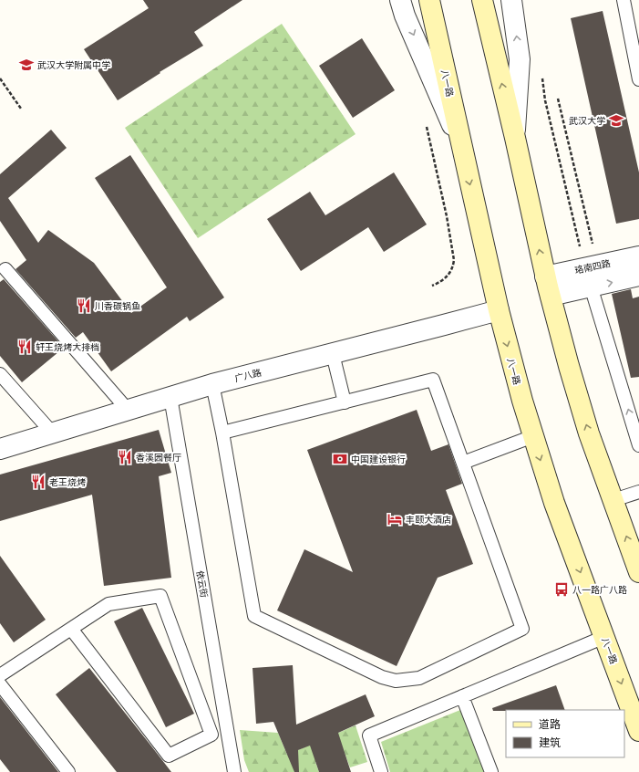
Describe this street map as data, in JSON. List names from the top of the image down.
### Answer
{
  "streets": {
    "main road": ["八一路"],
    "street": ["珞南四路", "广八路"],
    "lane": ["依云街"]
  },
  "crossings": [
    ["八一路", "广八路"],
    ["广八路", "依云街"]
  ],
  "places": {
    "school or university": ["武汉大学附属中学", "武汉大学"],
    "restaurant": [
      "川香碳锅鱼",
      "轩王烧烤大排档",
      "香溪园餐厅",
      "老王烧烤"
    ],
    "bank": ["中国建设银行"],
    "hotel": ["丰颐大酒店"],
    "bus stop": ["八一路广八路"]
  },
  "legend": ["道路", "建筑"]
}
